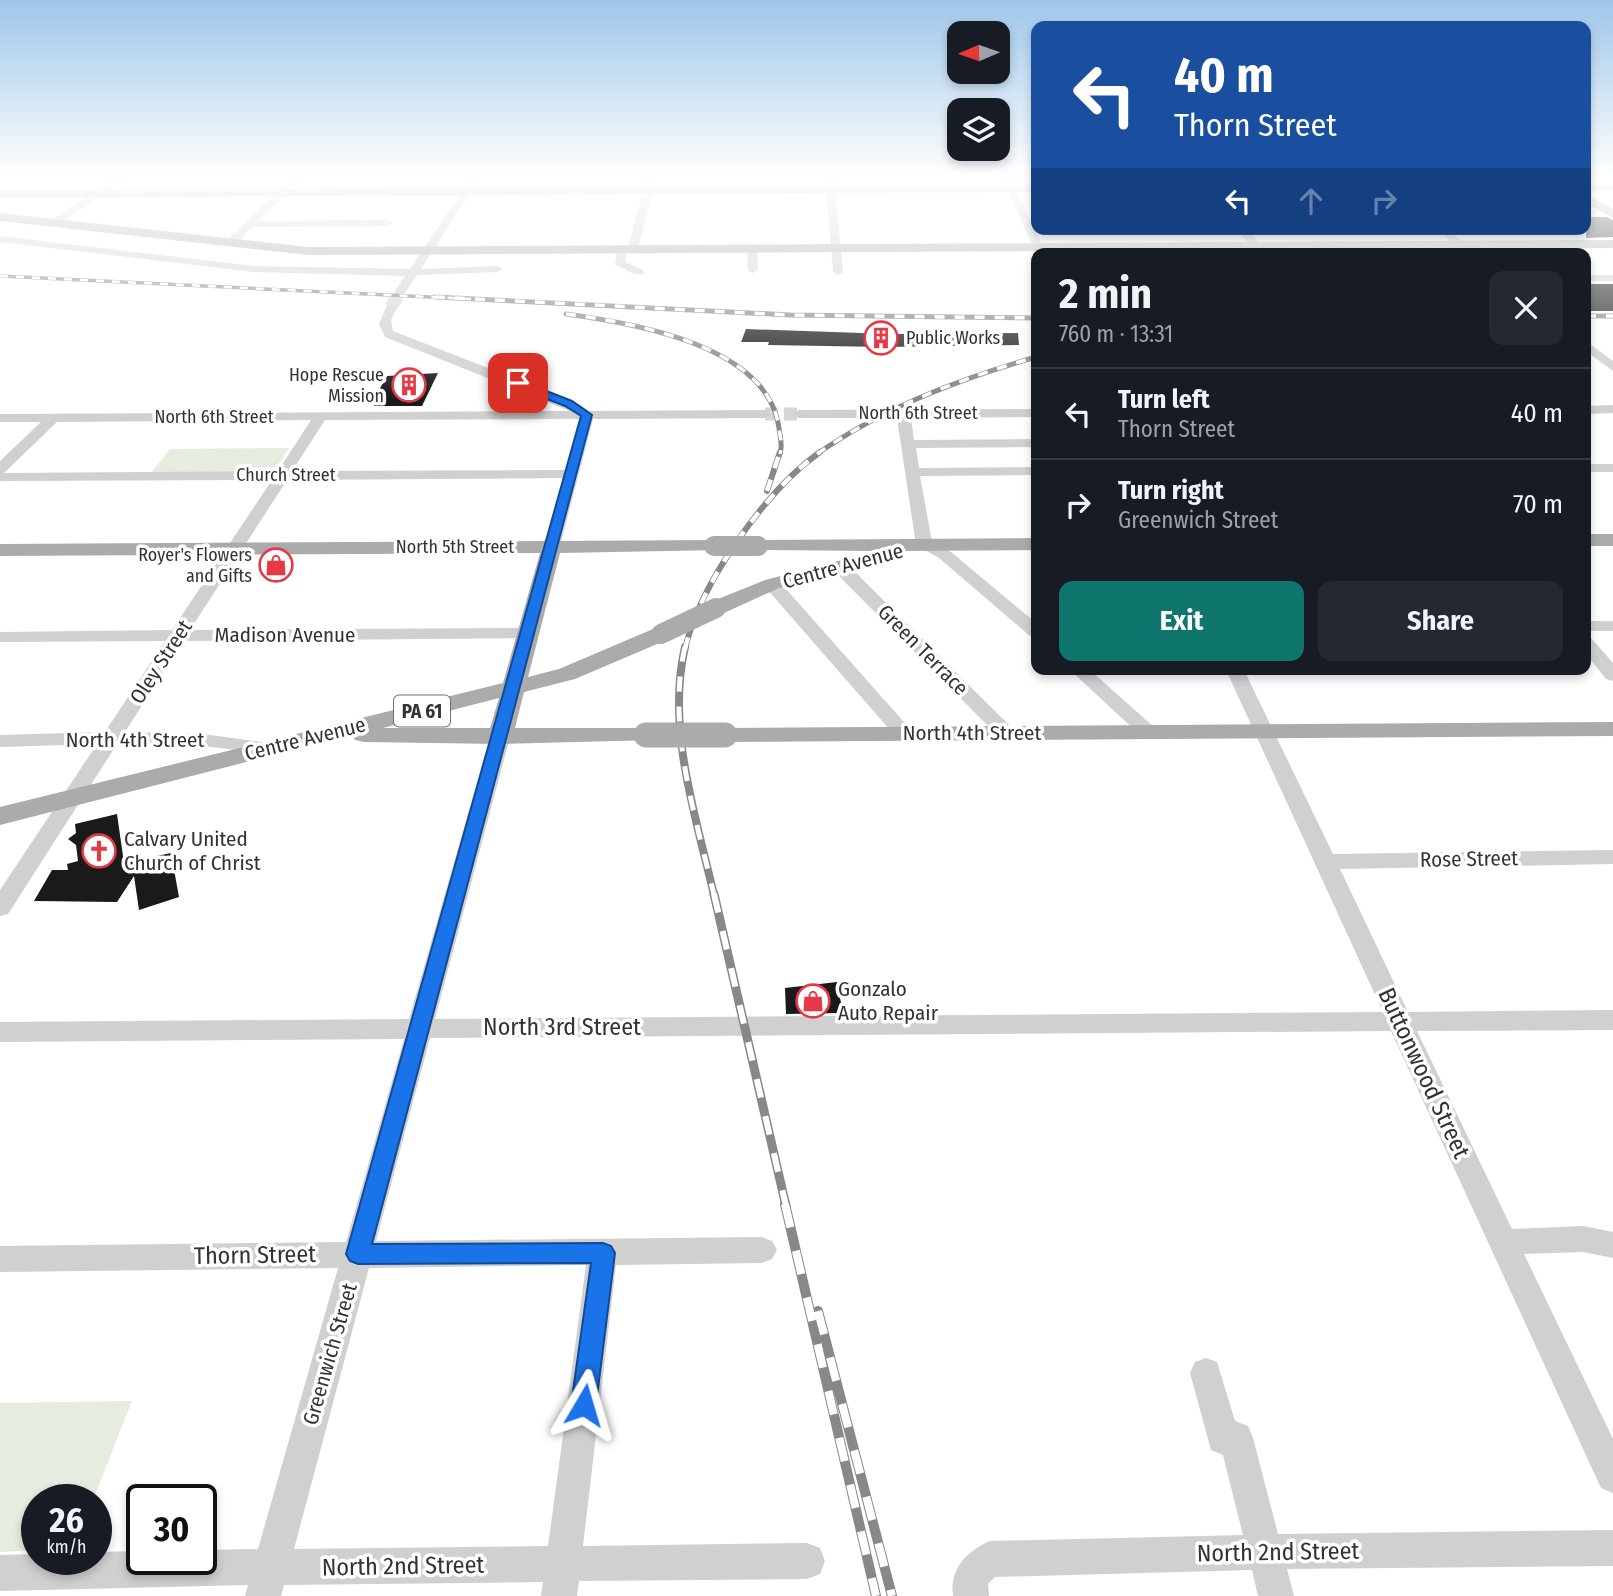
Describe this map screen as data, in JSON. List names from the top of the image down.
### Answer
{
  "streets": {
    "main road": [
      "North 5th Street",
      "Centre Avenue",
      "PA 61",
      "North 4th Street",
      "Greenwich Street"
    ],
    "street": [
      "North 6th Street",
      "Church Street",
      "Madison Avenue",
      "Green Terrace",
      "Oley Street",
      "Rose Street",
      "North 3rd Street",
      "Buttonwood Street",
      "Thorn Street",
      "North 2nd Street"
    ]
  },
  "crossings": [
    ["North 6th Street", "Oley Street"],
    ["North 6th Street", "Greenwich Street"],
    ["Church Street", "Oley Street"],
    ["Church Street", "Greenwich Street"],
    ["North 5th Street", "Centre Avenue"],
    ["North 5th Street", "Oley Street"],
    ["North 5th Street", "Greenwich Street"],
    ["Centre Avenue", "Green Terrace"],
    ["Centre Avenue", "Oley Street"],
    ["Centre Avenue", "North 4th Street"],
    ["Centre Avenue", "Greenwich Street"],
    ["Madison Avenue", "Oley Street"],
    ["Madison Avenue", "Greenwich Street"],
    ["Green Terrace", "North 4th Street"],
    ["Oley Street", "North 4th Street"],
    ["North 4th Street", "Buttonwood Street"],
    ["North 4th Street", "Greenwich Street"],
    ["Rose Street", "Buttonwood Street"],
    ["North 3rd Street", "Buttonwood Street"],
    ["North 3rd Street", "Greenwich Street"],
    ["Thorn Street", "Greenwich Street"],
    ["Greenwich Street", "North 2nd Street"]
  ],
  "places": {
    "building": ["Public Works", "Hope Rescue Mission"],
    "shop": ["Royer's Flowers and Gifts", "Gonzalo Auto Repair"],
    "church": ["Calvary United Church of Christ"]
  },
  "north": "left",
  "page": {
    "turn": ["40 m", "Thorn Street"],
    "heading": ["2 min", "760 m · 13:31"],
    "list": [
      {
        "name": "Turn left",
        "note": "Thorn Street",
        "value": "40 m"
      },
      {
        "name": "Turn right",
        "note": "Greenwich Street",
        "value": "70 m"
      }
    ],
    "buttons": ["Exit", "Share"],
    "speed": "26 km/h",
    "limit": "30"
  }
}
